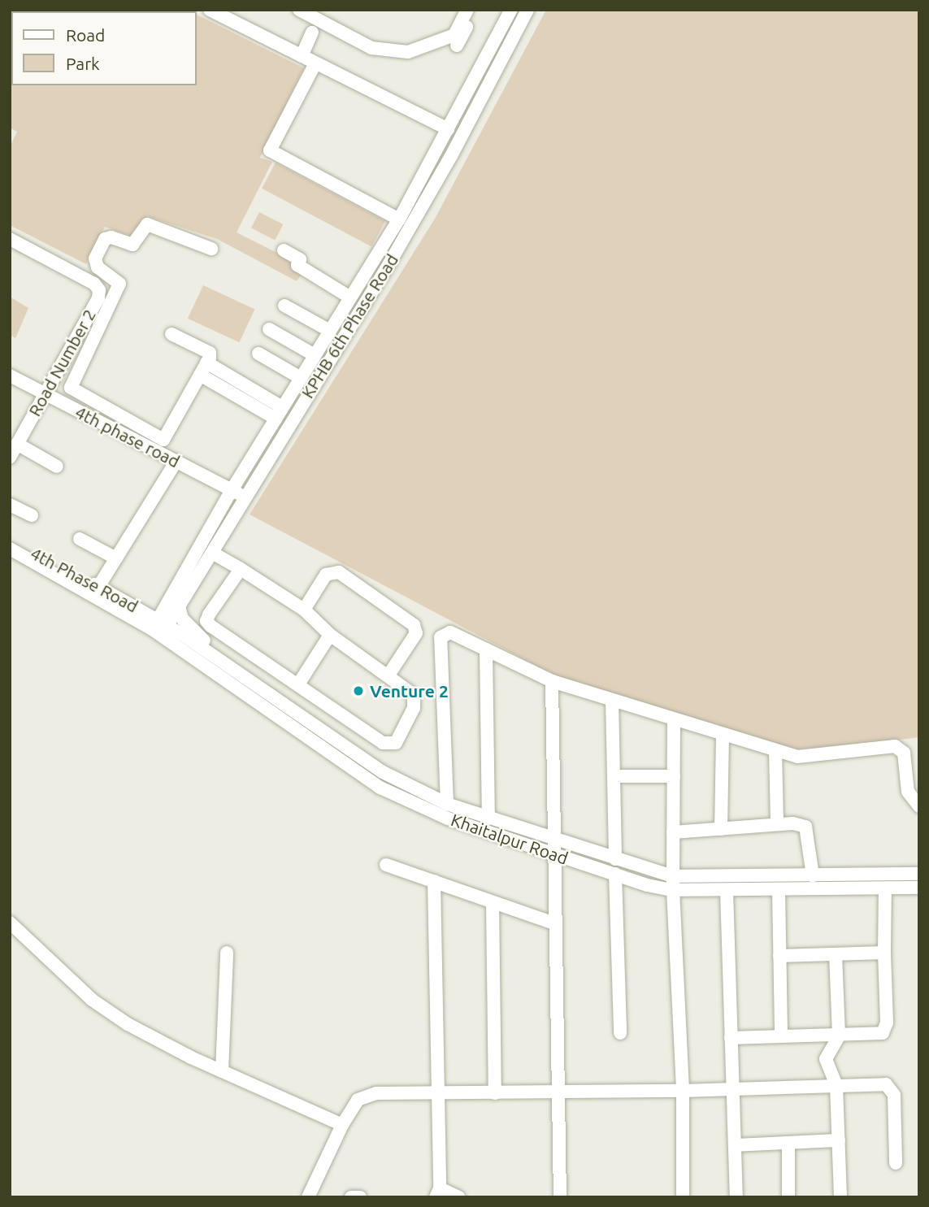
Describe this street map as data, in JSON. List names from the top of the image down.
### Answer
{
  "streets": {
    "street": [
      "KPHB 6th Phase Road",
      "Road Number 2",
      "4th phase road",
      "4th Phase Road",
      "Khaitalpur Road"
    ]
  },
  "crossings": [
    ["KPHB 6th Phase Road", "4th phase road"],
    ["KPHB 6th Phase Road", "4th Phase Road"],
    ["KPHB 6th Phase Road", "Khaitalpur Road"],
    ["Road Number 2", "4th phase road"],
    ["4th Phase Road", "Khaitalpur Road"]
  ],
  "places": ["Venture 2"],
  "legend": ["Road", "Park"]
}
